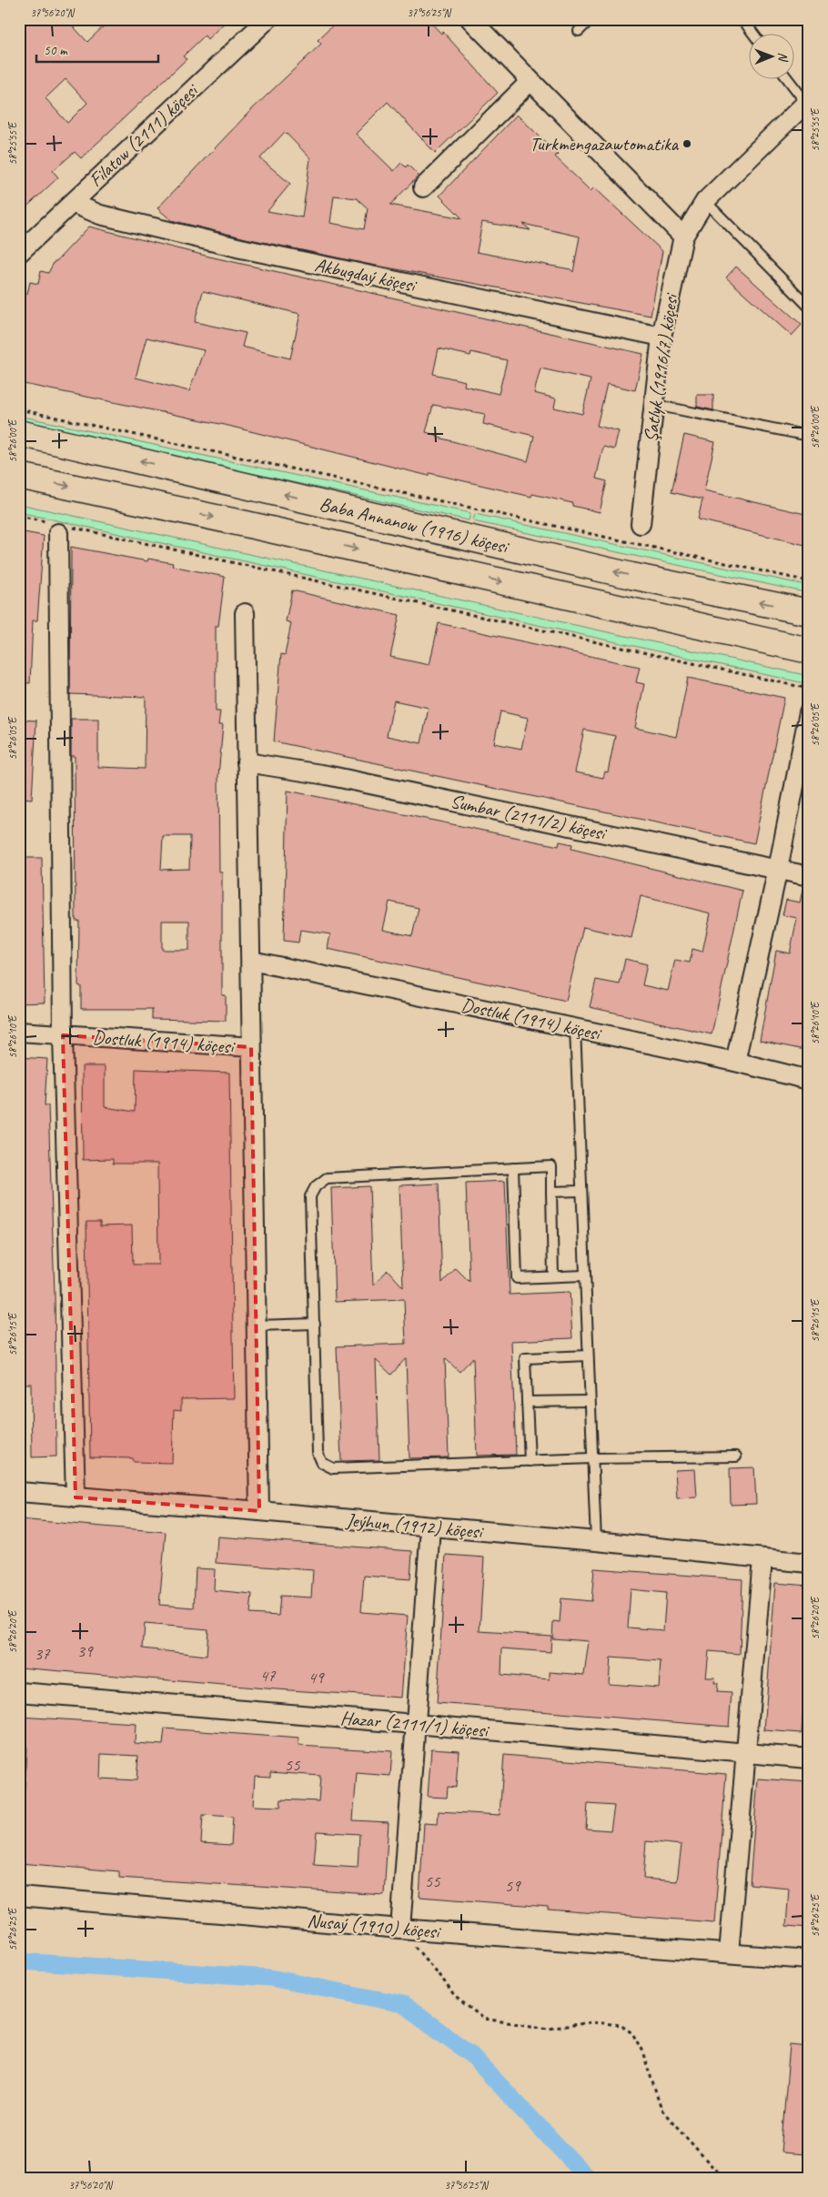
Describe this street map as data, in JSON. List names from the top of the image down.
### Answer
{
  "streets": {
    "main road": ["Baba Annanow (1916) köçesi"],
    "street": [
      "Filatow (2111) köçesi",
      "Akbugdaý köçesi",
      "Şatlyk (1916/7) köçesi",
      "Sumbar (2111/2) köçesi",
      "Dostluk (1914) köçesi",
      "Jeýhun (1912) köçesi",
      "Hazar (2111/1) köçesi",
      "Nusaý (1910) köçesi"
    ]
  },
  "crossings": [
    ["Filatow (2111) köçesi", "Akbugdaý köçesi"],
    ["Akbugdaý köçesi", "Şatlyk (1916/7) köçesi"]
  ],
  "places": ["Turkmengazawtomatika"],
  "house_numbers": [
    "39",
    "37",
    "47",
    "49",
    "55",
    "55",
    "59"
  ],
  "scale_bar": "50 m",
  "north": "right",
  "coordinates": [
    "37°56'20\"N",
    "37°56'25\"N",
    "58°25'55\"E",
    "58°26'00\"E",
    "58°26'05\"E",
    "58°26'10\"E",
    "58°26'15\"E",
    "58°26'20\"E",
    "58°26'25\"E"
  ]
}
